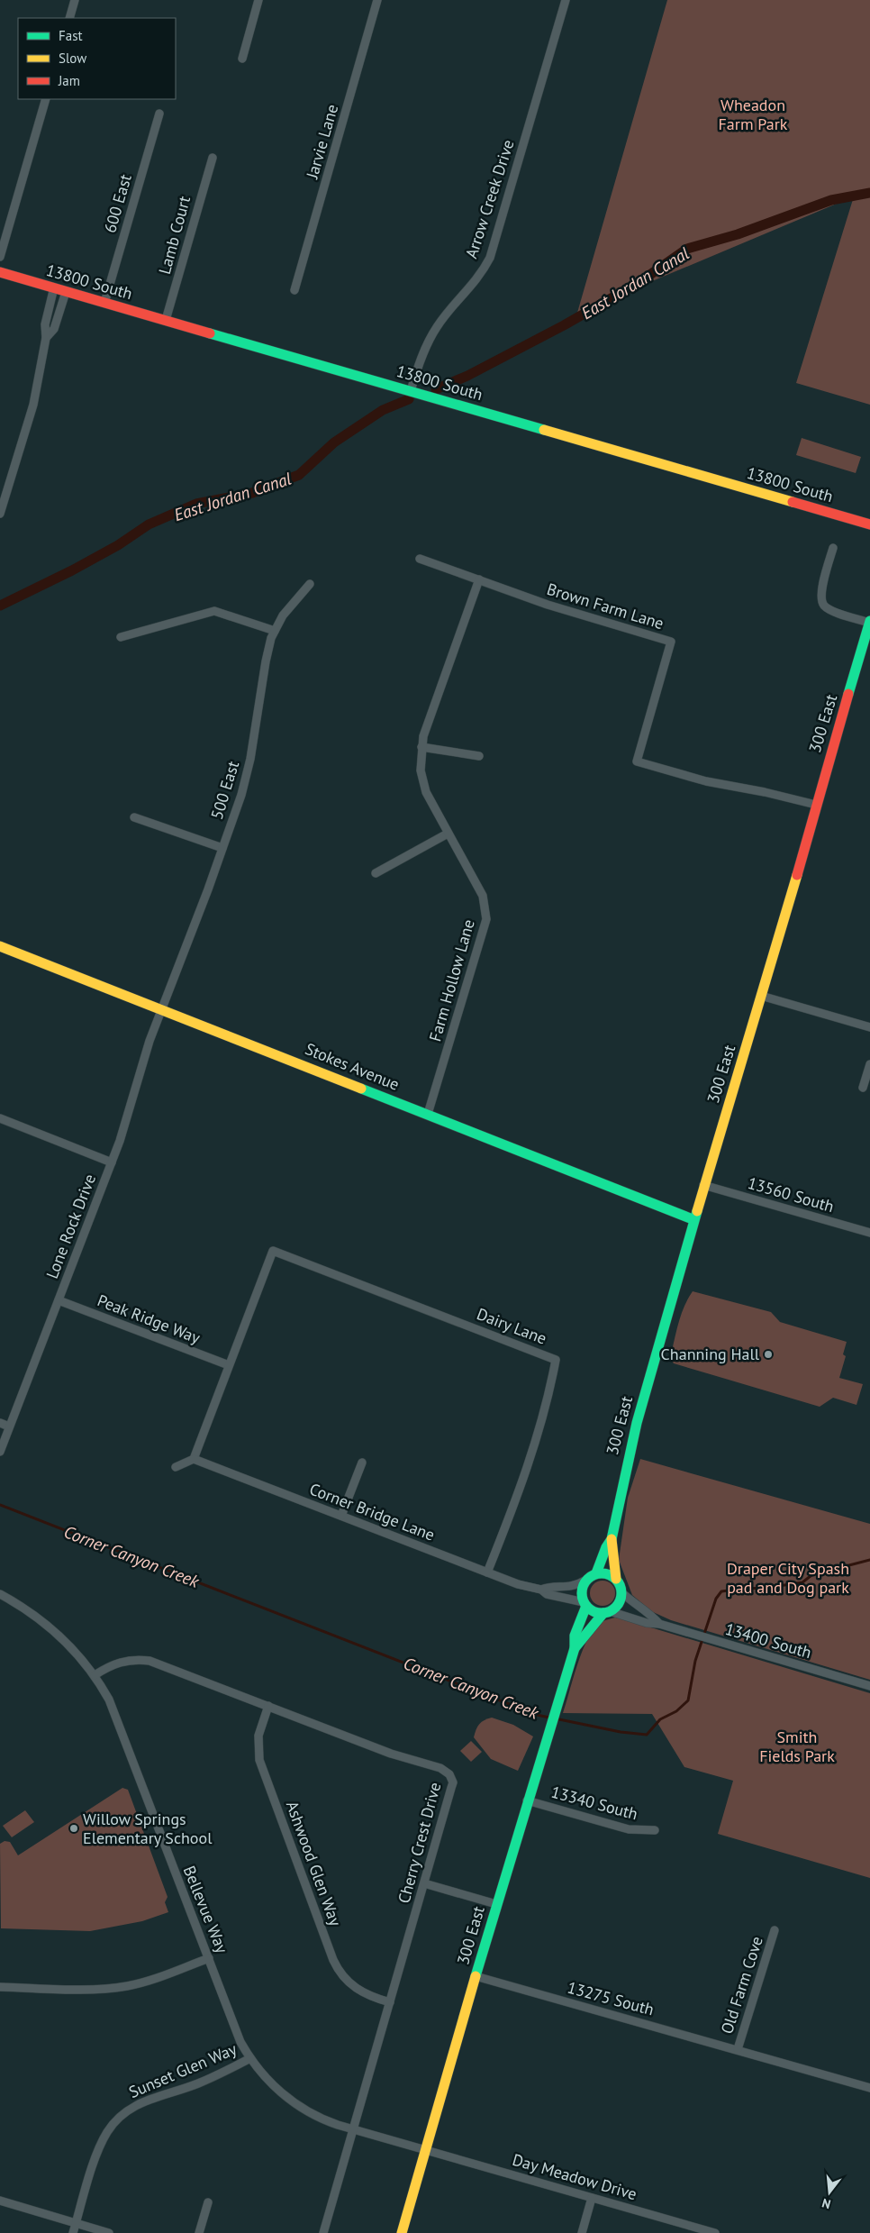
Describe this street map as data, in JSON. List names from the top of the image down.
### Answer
{
  "streets": {
    "main road": ["13800 South", "300 East", "Stokes Avenue"],
    "street": [
      "Jarvie Lane",
      "Arrow Creek Drive",
      "600 East",
      "Lamb Court",
      "Brown Farm Lane",
      "500 East",
      "Farm Hollow Lane",
      "13560 South",
      "Lone Rock Drive",
      "Peak Ridge Way",
      "Dairy Lane",
      "Corner Bridge Lane",
      "13400 South",
      "13340 South",
      "Cherry Crest Drive",
      "Ashwood Glen Way",
      "Bellevue Way",
      "Old Farm Cove",
      "13275 South",
      "Sunset Glen Way",
      "Day Meadow Drive"
    ]
  },
  "crossings": [
    ["Arrow Creek Drive", "13800 South"],
    ["600 East", "13800 South"],
    ["Lamb Court", "13800 South"],
    ["Brown Farm Lane", "300 East"],
    ["Brown Farm Lane", "Farm Hollow Lane"],
    ["300 East", "Stokes Avenue"],
    ["300 East", "13560 South"],
    ["300 East", "Corner Bridge Lane"],
    ["300 East", "13400 South"],
    ["300 East", "13340 South"],
    ["300 East", "Bellevue Way"],
    ["300 East", "13275 South"],
    ["300 East", "Day Meadow Drive"],
    ["500 East", "Stokes Avenue"],
    ["500 East", "Lone Rock Drive"],
    ["Farm Hollow Lane", "Stokes Avenue"],
    ["Stokes Avenue", "Lone Rock Drive"],
    ["Lone Rock Drive", "Peak Ridge Way"],
    ["Peak Ridge Way", "Dairy Lane"],
    ["Dairy Lane", "Corner Bridge Lane"],
    ["Corner Bridge Lane", "13400 South"],
    ["Cherry Crest Drive", "Ashwood Glen Way"],
    ["Cherry Crest Drive", "Bellevue Way"],
    ["Bellevue Way", "Sunset Glen Way"],
    ["Bellevue Way", "Day Meadow Drive"],
    ["Old Farm Cove", "13275 South"]
  ],
  "water": ["East Jordan Canal", "Corner Canyon Creek"],
  "parks": ["Wheadon Farm Park", "Draper City Spash pad and Dog park", "Smith Fields Park"],
  "places": ["Channing Hall", "Willow Springs Elementary School"],
  "legend": ["Fast", "Slow", "Jam"],
  "north": "bottom"
}
